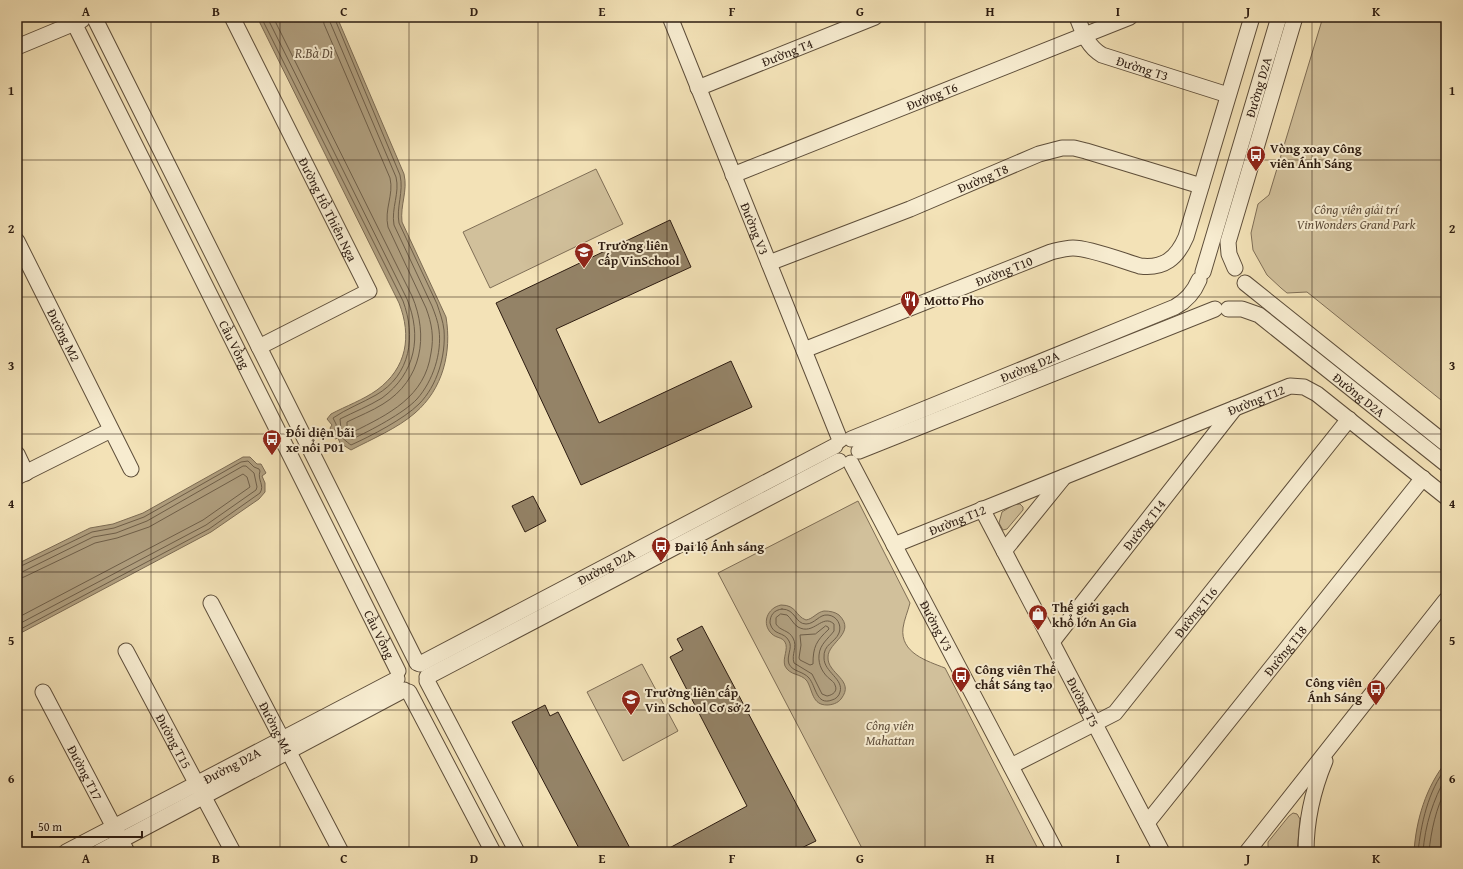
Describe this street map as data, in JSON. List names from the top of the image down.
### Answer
{
  "streets": {
    "street": [
      "Đường T4",
      "Đường T3",
      "Đường D2A",
      "Đường T6",
      "Đường T8",
      "Đường Hồ Thiên Nga",
      "Đường V3",
      "Đường T10",
      "Đường M2",
      "Cầu Vồng",
      "Đường T12",
      "Đường T14",
      "Đường T16",
      "Đường T18",
      "Đường T5",
      "Đường M4",
      "Đường T15",
      "Đường T17"
    ]
  },
  "crossings": [
    ["Đường T4", "Đường V3"],
    ["Đường T3", "Đường T6"],
    ["Đường D2A", "Đường V3"],
    ["Đường D2A", "Cầu Vồng"],
    ["Đường D2A", "Đường M4"],
    ["Đường D2A", "Đường T15"],
    ["Đường D2A", "Đường T17"],
    ["Đường T6", "Đường V3"],
    ["Đường T8", "Đường V3"],
    ["Đường T8", "Đường T10"],
    ["Đường Hồ Thiên Nga", "Cầu Vồng"],
    ["Đường V3", "Đường T10"],
    ["Đường V3", "Đường T12"],
    ["Đường V3", "Đường T16"],
    ["Đường T12", "Đường T14"],
    ["Đường T12", "Đường T16"],
    ["Đường T12", "Đường T18"],
    ["Đường T12", "Đường T5"],
    ["Đường T14", "Đường T5"],
    ["Đường T16", "Đường T5"],
    ["Đường T18", "Đường T5"]
  ],
  "water": ["R.Bà Dì"],
  "parks": ["Công viên giải trí VinWonders Grand Park", "Công viên Mahattan"],
  "places": {
    "bus stop": [
      "Vòng xoay Công viên Ánh Sáng",
      "Đối diện bãi xe nổi P01",
      "Đại lộ Ánh sáng",
      "Công viên Thể chất Sáng tạo",
      "Công viên Ánh Sáng"
    ],
    "school or university": ["Trường liên cấp VinSchool", "Trường liên cấp Vin School Cơ sở 2"],
    "restaurant": ["Motto Pho"],
    "shop": ["Thế giới gạch khổ lớn An Gia"]
  },
  "scale_bar": "50 m",
  "grid": {
    "columns": [
      "A",
      "B",
      "C",
      "D",
      "E",
      "F",
      "G",
      "H",
      "I",
      "J",
      "K"
    ],
    "rows": [
      "1",
      "2",
      "3",
      "4",
      "5",
      "6"
    ]
  }
}
